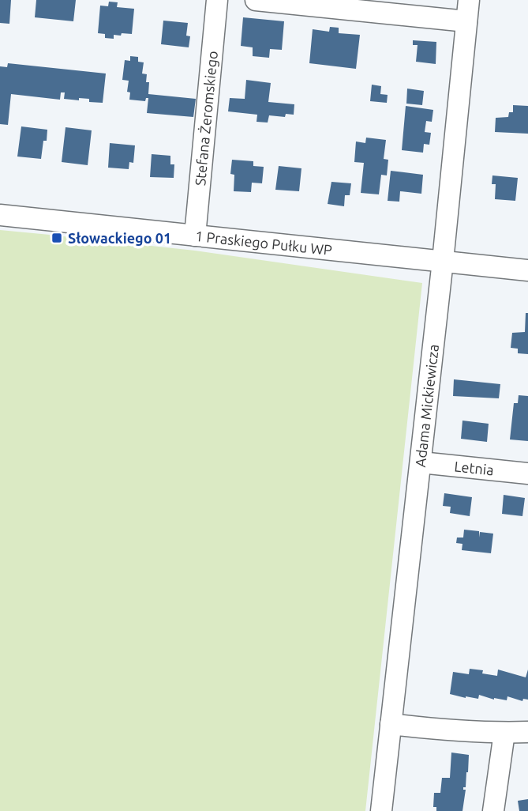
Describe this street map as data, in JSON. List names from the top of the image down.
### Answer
{
  "streets": {
    "street": [
      "Stefana Żeromskiego",
      "1 Praskiego Pułku WP",
      "Adama Mickiewicza",
      "Letnia"
    ]
  },
  "crossings": [
    ["Stefana Żeromskiego", "1 Praskiego Pułku WP"],
    ["1 Praskiego Pułku WP", "Adama Mickiewicza"],
    ["Adama Mickiewicza", "Letnia"]
  ],
  "places": {
    "transit": ["Słowackiego 01"]
  }
}
